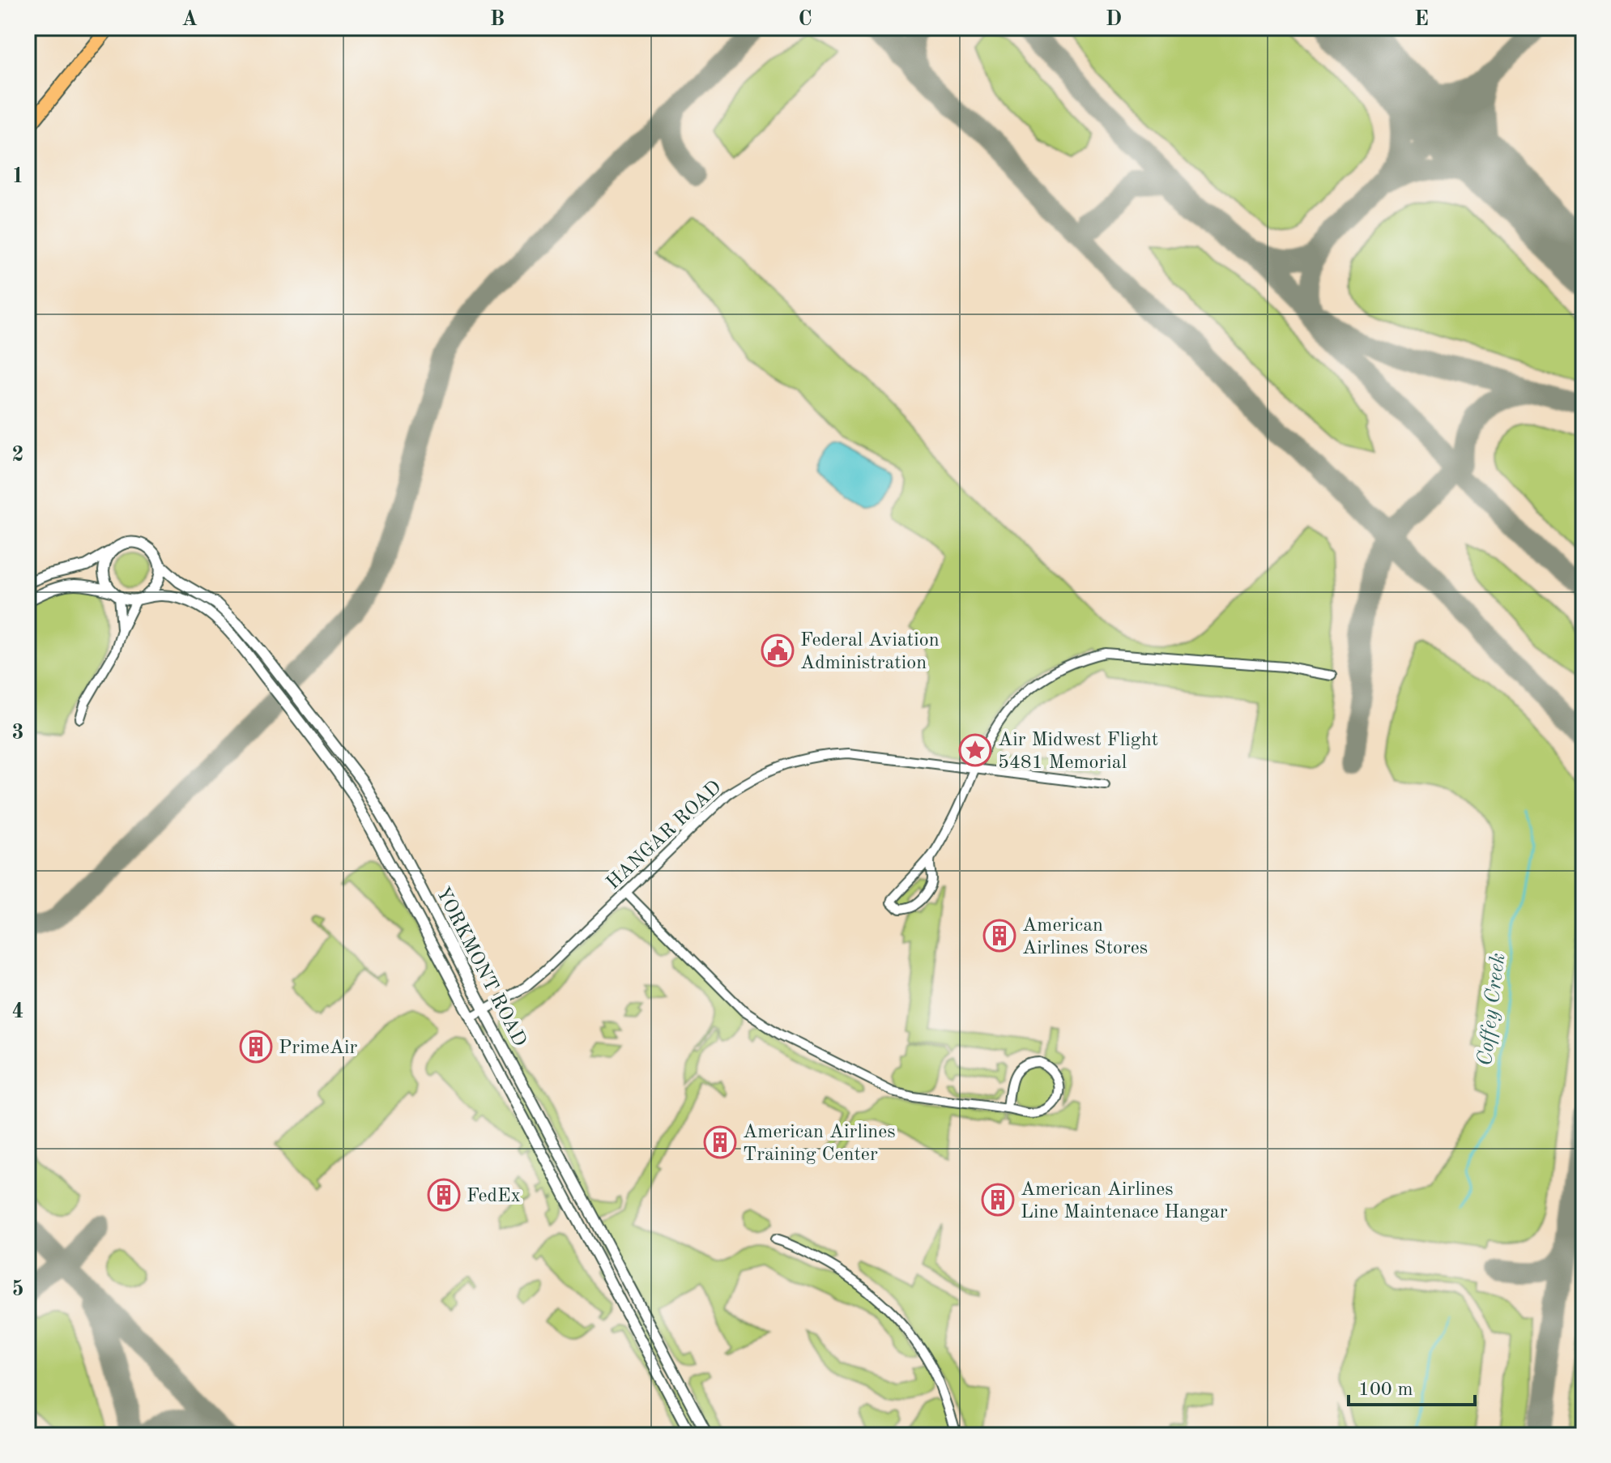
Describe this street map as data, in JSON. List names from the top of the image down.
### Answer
{
  "streets": {
    "street": ["HANGAR ROAD", "YORKMONT ROAD"]
  },
  "crossings": [
    ["HANGAR ROAD", "YORKMONT ROAD"]
  ],
  "water": ["Coffey Creek"],
  "places": {
    "public building": ["Federal Aviation Administration"],
    "place": ["Air Midwest Flight 5481 Memorial"],
    "building": [
      "American Airlines Stores",
      "PrimeAir",
      "American Airlines Training Center",
      "FedEx",
      "American Airlines Line Maintenace Hangar"
    ]
  },
  "scale_bar": "100 m",
  "grid": {
    "columns": [
      "A",
      "B",
      "C",
      "D",
      "E"
    ],
    "rows": [
      "1",
      "2",
      "3",
      "4",
      "5"
    ]
  }
}
